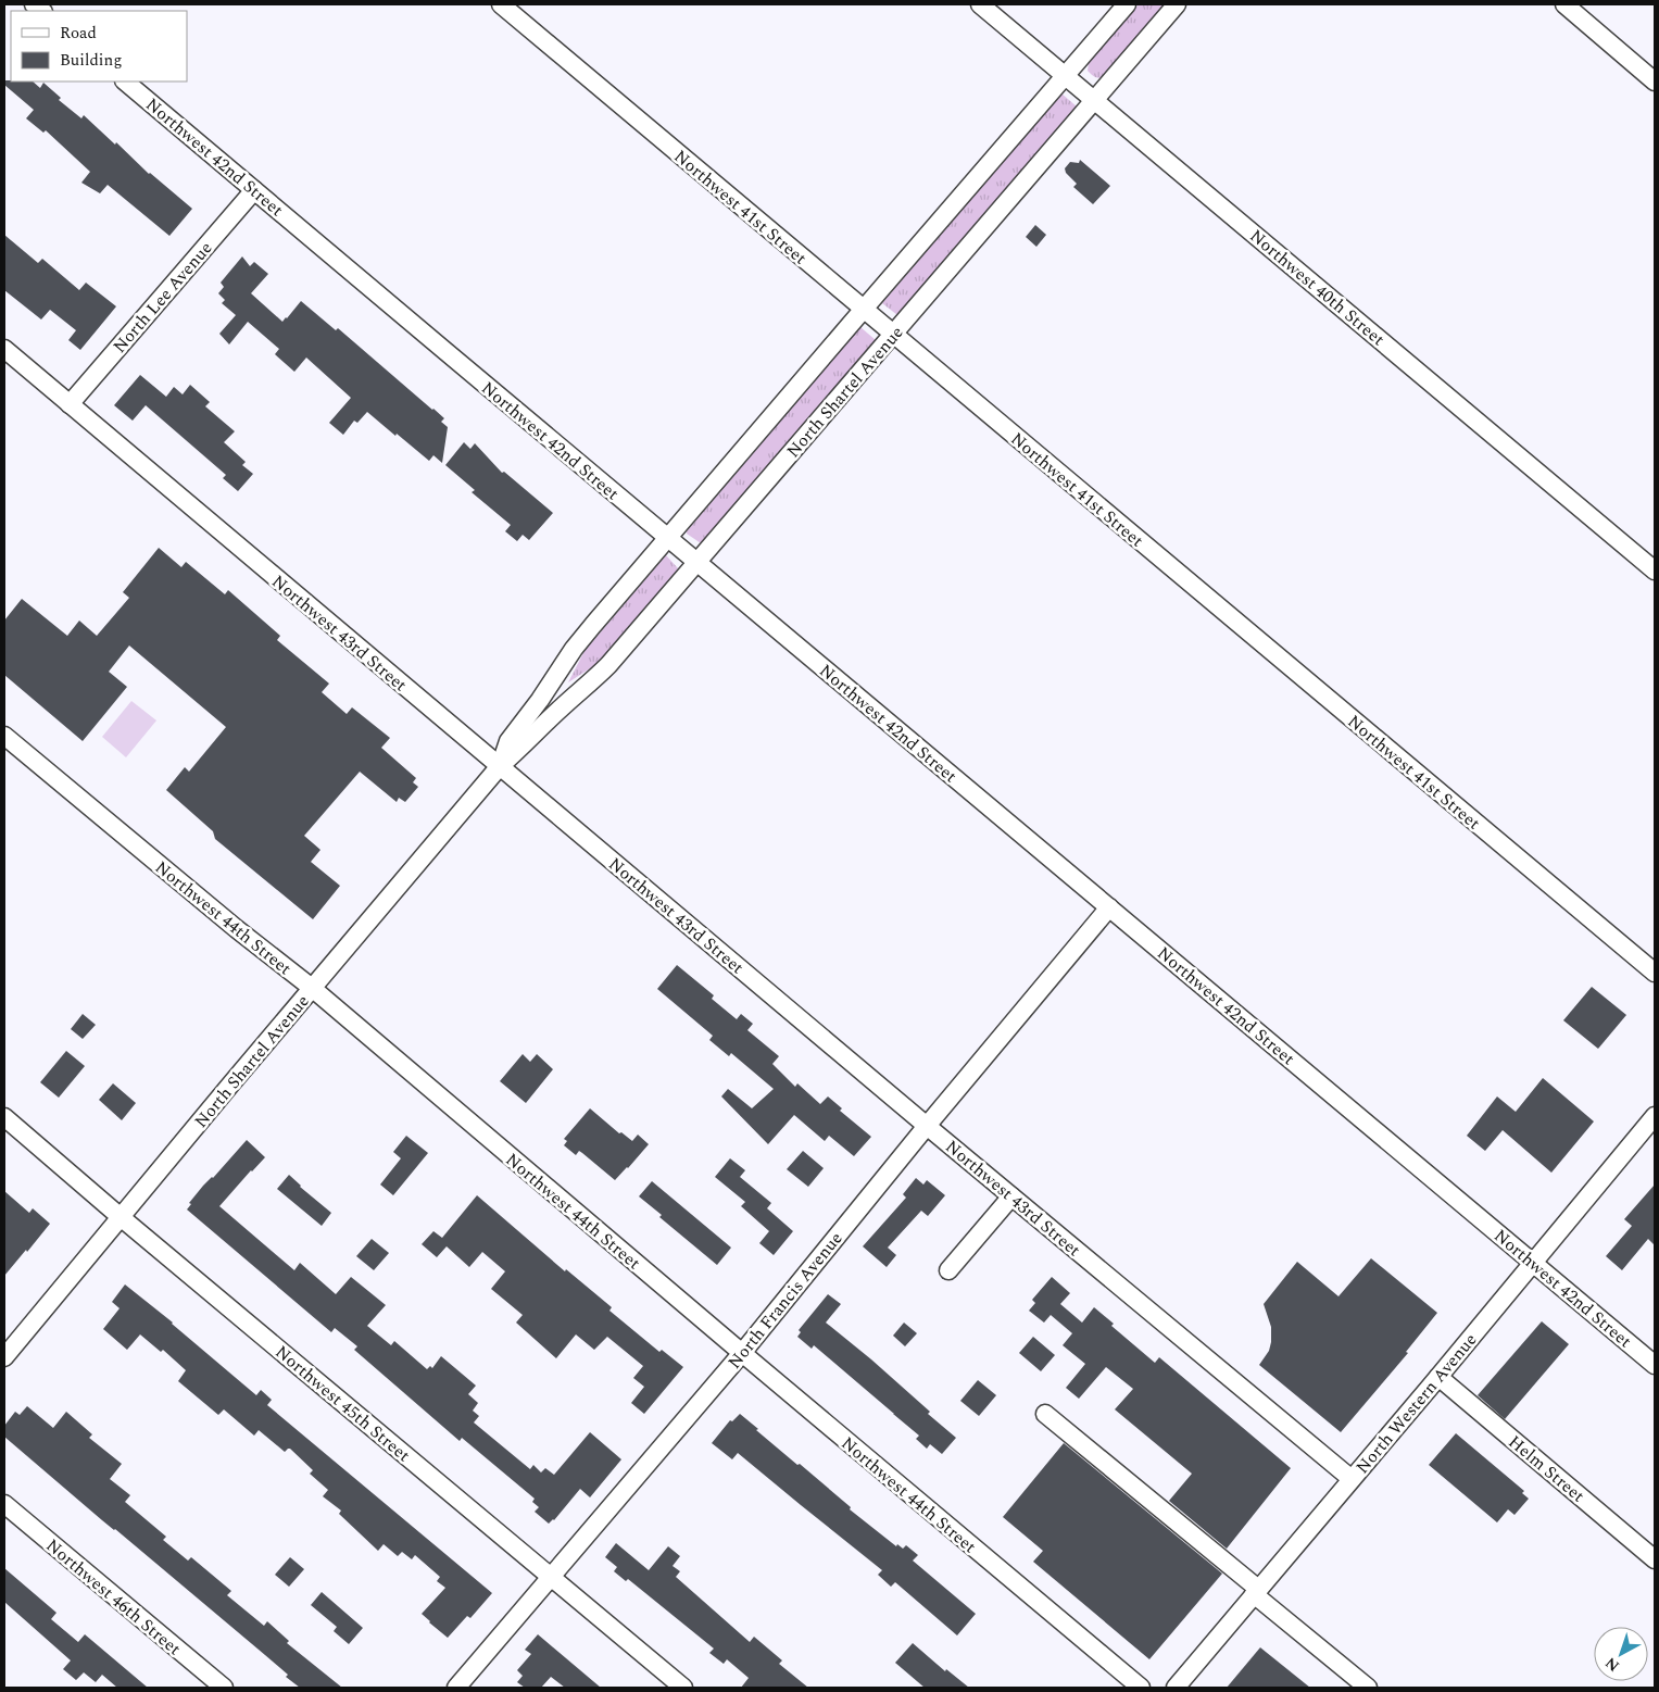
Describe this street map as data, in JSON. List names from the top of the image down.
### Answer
{
  "streets": {
    "street": [
      "Northwest 42nd Street",
      "Northwest 41st Street",
      "Northwest 40th Street",
      "North Lee Avenue",
      "North Shartel Avenue",
      "Northwest 43rd Street",
      "Northwest 44th Street",
      "North Francis Avenue",
      "Northwest 45th Street",
      "North Western Avenue",
      "Helm Street",
      "Northwest 46th Street"
    ]
  },
  "crossings": [
    ["Northwest 42nd Street", "North Lee Avenue"],
    ["Northwest 42nd Street", "North Shartel Avenue"],
    ["Northwest 42nd Street", "North Francis Avenue"],
    ["Northwest 42nd Street", "North Western Avenue"],
    ["Northwest 41st Street", "North Shartel Avenue"],
    ["Northwest 40th Street", "North Shartel Avenue"],
    ["North Lee Avenue", "Northwest 43rd Street"],
    ["North Shartel Avenue", "Northwest 43rd Street"],
    ["North Shartel Avenue", "Northwest 44th Street"],
    ["North Shartel Avenue", "Northwest 45th Street"],
    ["Northwest 43rd Street", "North Francis Avenue"],
    ["Northwest 43rd Street", "North Western Avenue"],
    ["Northwest 44th Street", "North Francis Avenue"],
    ["North Francis Avenue", "Northwest 45th Street"],
    ["North Western Avenue", "Helm Street"]
  ],
  "legend": ["Road", "Building"],
  "north": "bottom left"
}
